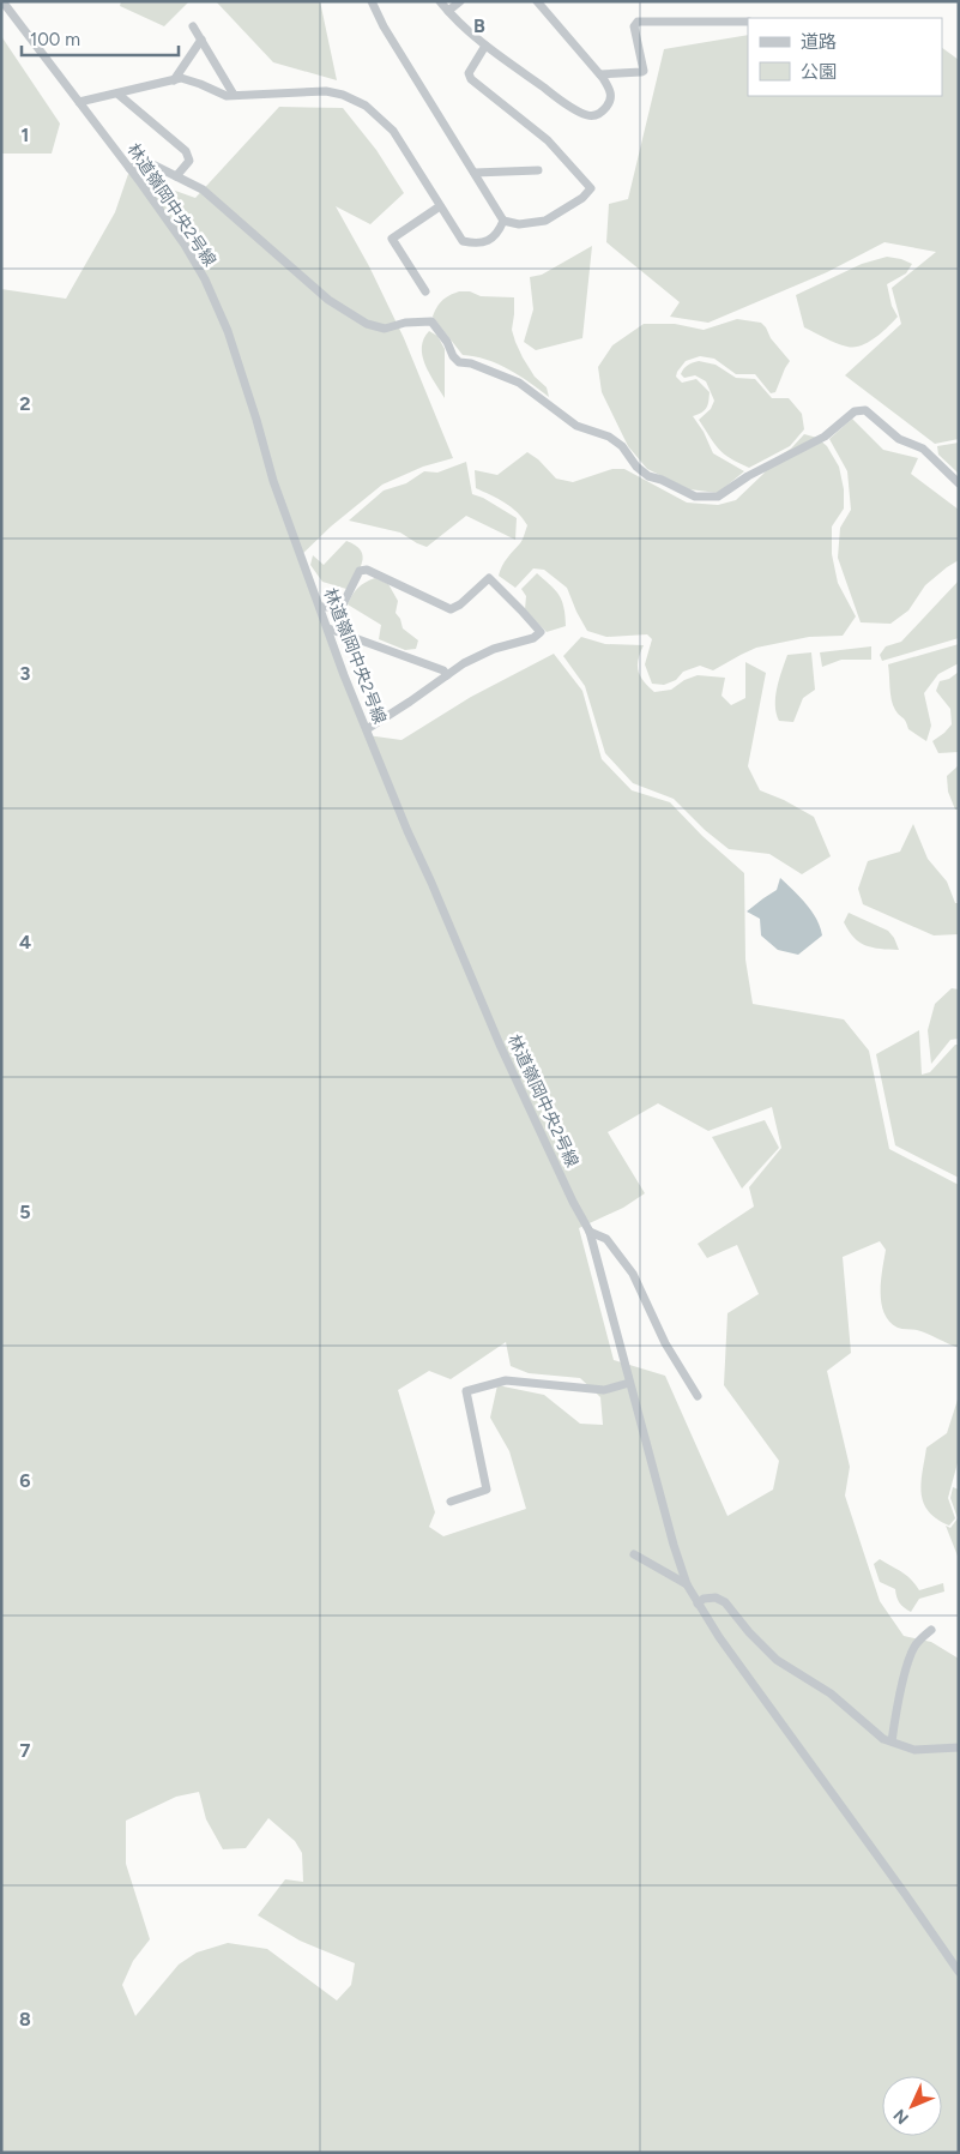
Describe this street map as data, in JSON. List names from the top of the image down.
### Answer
{
  "streets": {
    "street": ["林道嶺岡中央2号線"]
  },
  "legend": ["道路", "公園"],
  "scale_bar": "100 m",
  "north": "bottom left",
  "grid": {
    "columns": ["B"],
    "rows": [
      "1",
      "2",
      "3",
      "4",
      "5",
      "6",
      "7",
      "8"
    ]
  }
}
